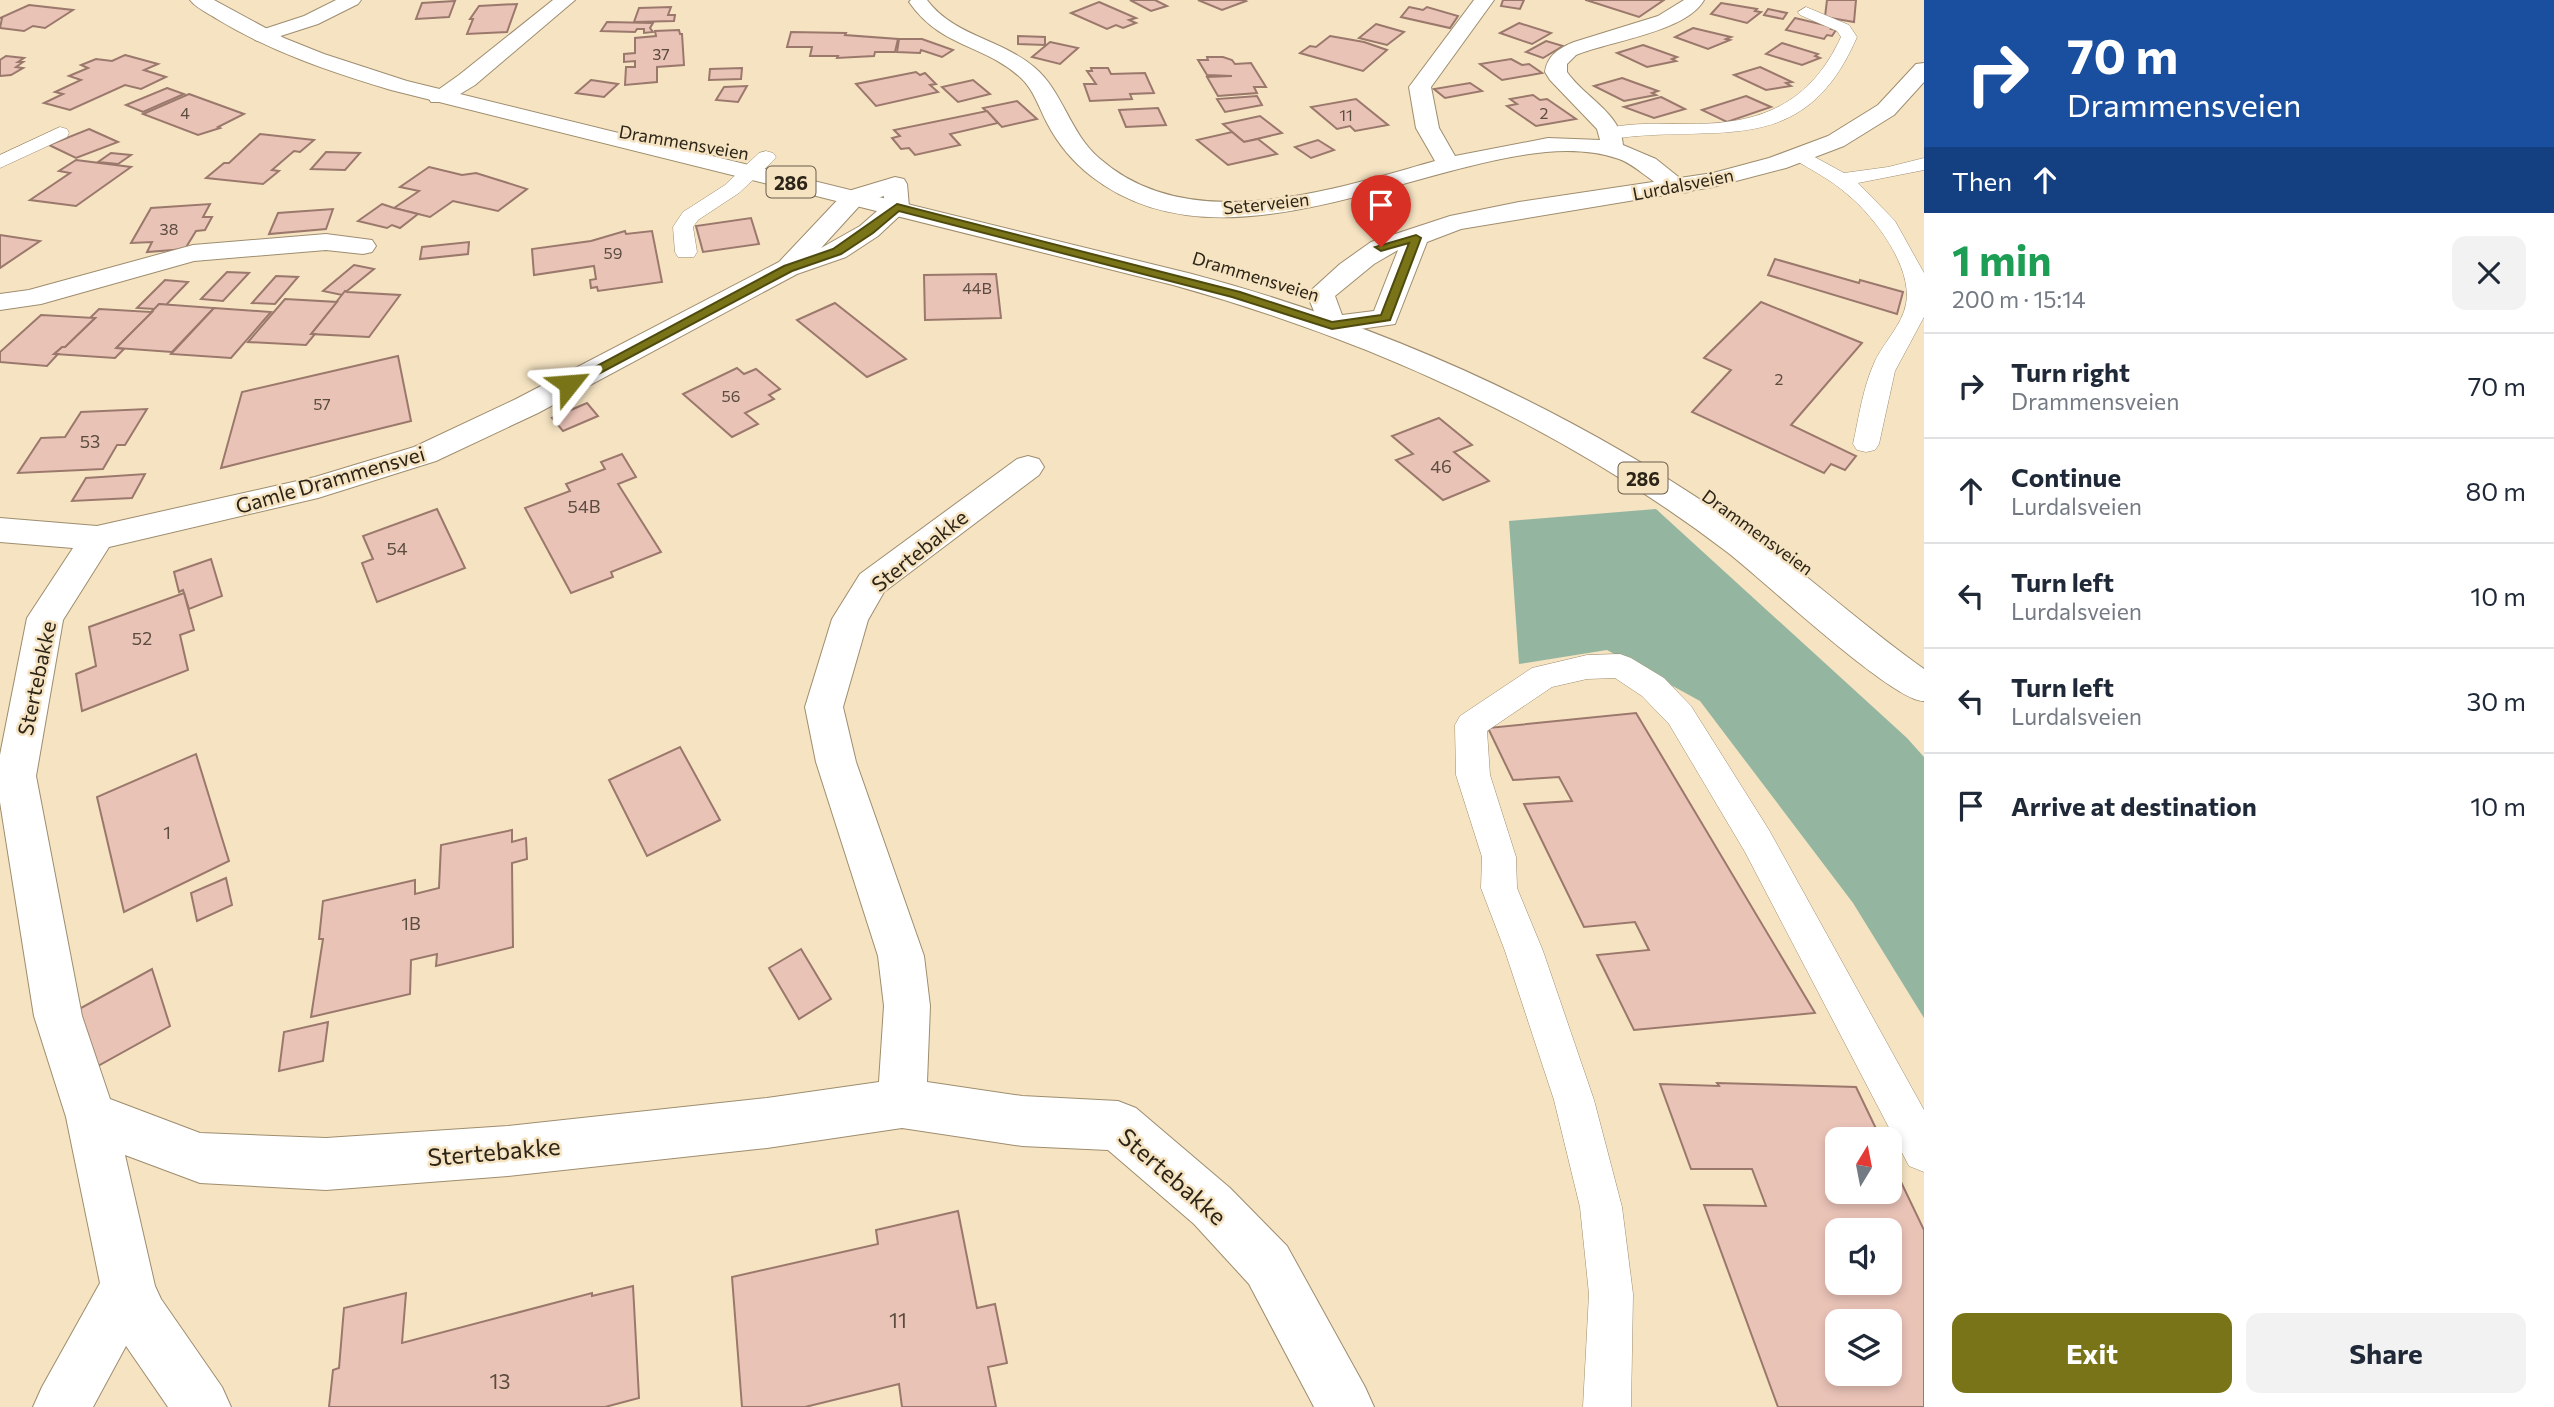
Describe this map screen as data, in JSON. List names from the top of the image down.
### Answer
{
  "streets": {
    "street": [
      "Drammensveien",
      "286",
      "Lurdalsveien",
      "Seterveien",
      "Gamle Drammensvei",
      "Stertebakke"
    ]
  },
  "crossings": [
    ["Drammensveien", "Lurdalsveien"],
    ["Drammensveien", "Gamle Drammensvei"],
    ["Lurdalsveien", "Seterveien"],
    ["Gamle Drammensvei", "Stertebakke"]
  ],
  "house_numbers": [
    "37",
    "4",
    "2",
    "11",
    "38",
    "59",
    "44B",
    "2",
    "56",
    "57",
    "53",
    "46",
    "54B",
    "54",
    "52",
    "1",
    "1B",
    "11",
    "13"
  ],
  "north": "top",
  "page": {
    "turn": ["70 m", "Drammensveien"],
    "then": "Then",
    "heading": ["1 min", "200 m · 15:14"],
    "list": [
      {
        "name": "Turn right",
        "note": "Drammensveien",
        "value": "70 m"
      },
      {
        "name": "Continue",
        "note": "Lurdalsveien",
        "value": "80 m"
      },
      {
        "name": "Turn left",
        "note": "Lurdalsveien",
        "value": "10 m"
      },
      {
        "name": "Turn left",
        "note": "Lurdalsveien",
        "value": "30 m"
      },
      {
        "name": "Arrive at destination",
        "value": "10 m"
      }
    ],
    "buttons": ["Exit", "Share"]
  }
}
